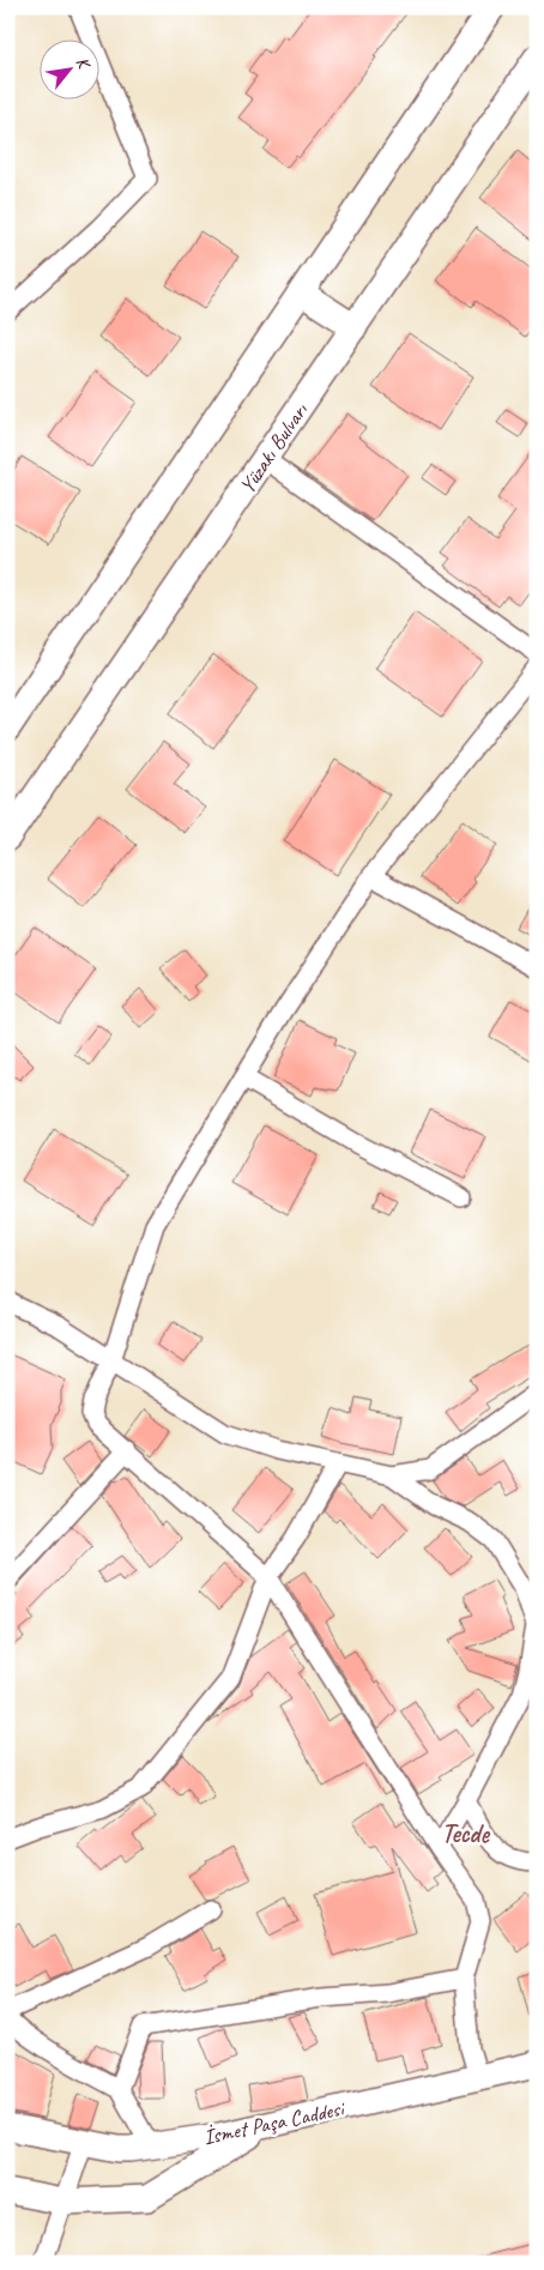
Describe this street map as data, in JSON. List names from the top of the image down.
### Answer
{
  "streets": {
    "main road": ["Yüzakı Bulvarı", "İsmet Paşa Caddesi"]
  },
  "districts": ["Tecde"],
  "north": "top right"
}
